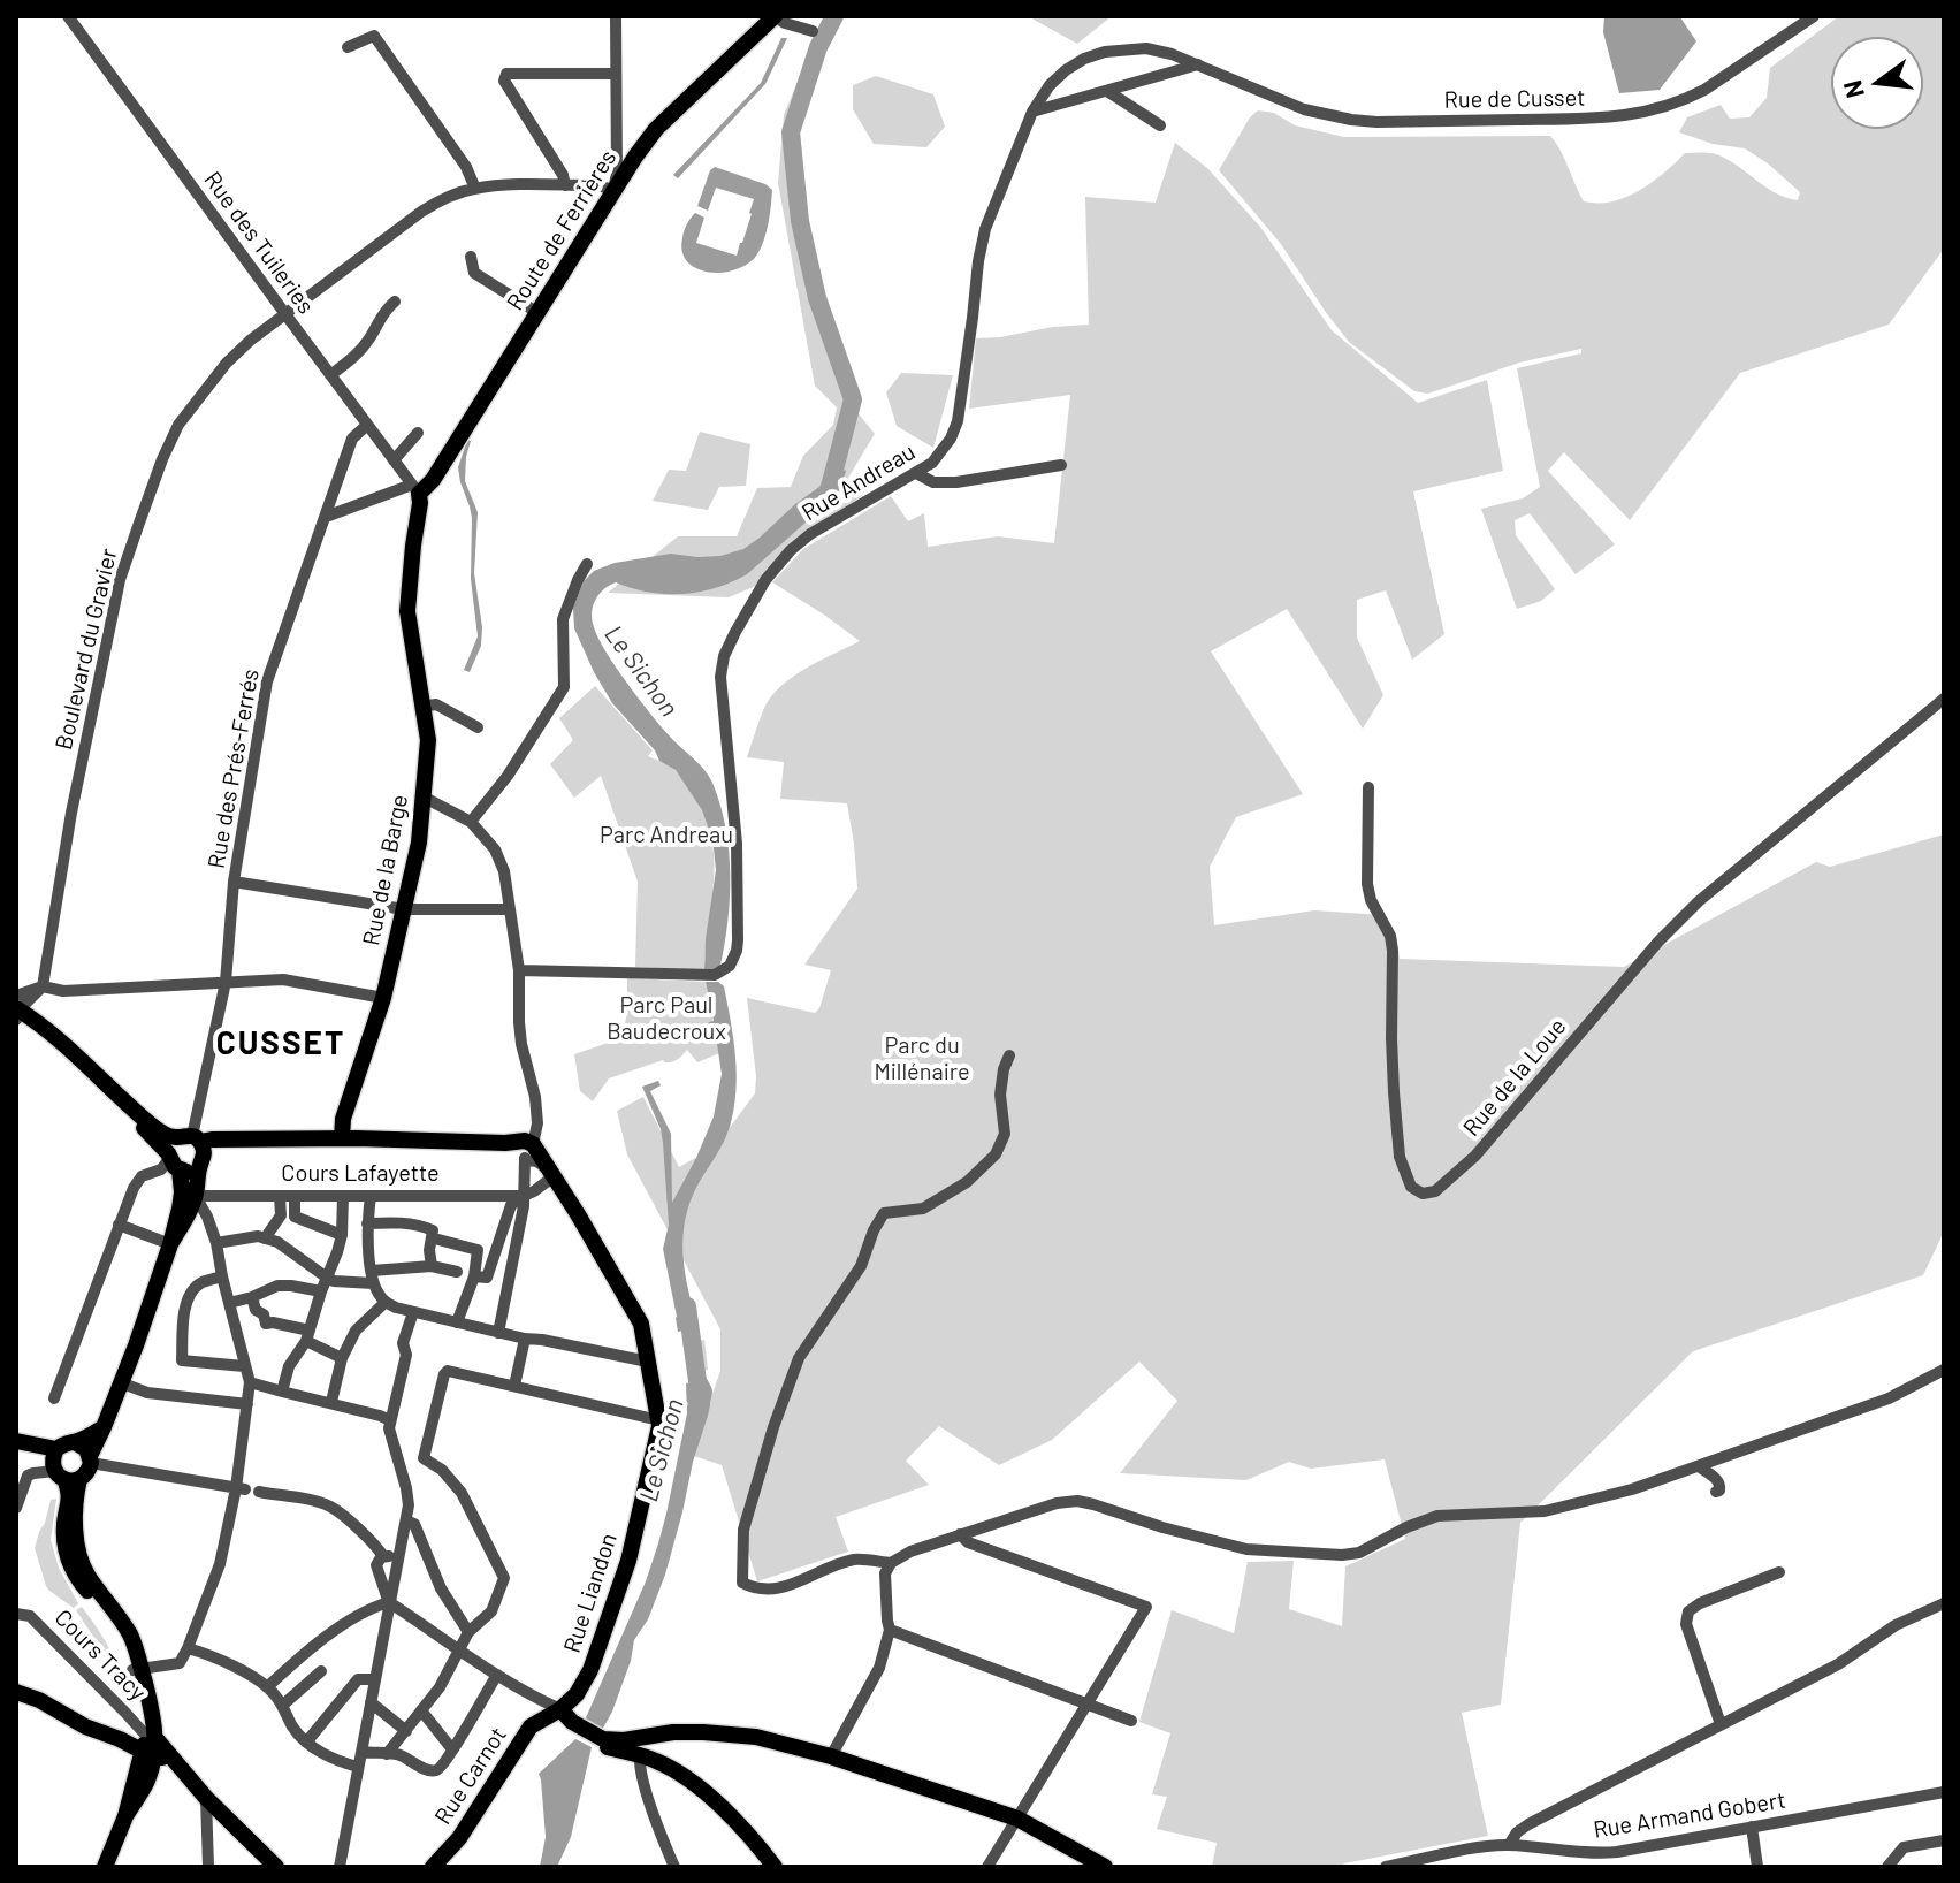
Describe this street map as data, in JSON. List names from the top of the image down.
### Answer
{
  "streets": {
    "main road": [
      "Route de Ferrières",
      "Rue de la Barge",
      "Cours Lafayette",
      "Rue Liandon",
      "Cours Tracy",
      "Rue Carnot"
    ],
    "street": [
      "Rue de Cusset",
      "Rue des Tuileries",
      "Rue Andreau",
      "Boulevard du Gravier",
      "Rue des Prés-Ferrés",
      "Rue de la Loue",
      "Rue Armand Gobert"
    ]
  },
  "crossings": [
    ["Rue de Cusset", "Rue Andreau"],
    ["Route de Ferrières", "Rue des Tuileries"],
    ["Route de Ferrières", "Boulevard du Gravier"],
    ["Route de Ferrières", "Rue de la Barge"],
    ["Rue des Tuileries", "Boulevard du Gravier"],
    ["Rue des Tuileries", "Rue des Prés-Ferrés"],
    ["Rue des Tuileries", "Rue de la Barge"],
    ["Rue des Prés-Ferrés", "Cours Lafayette"],
    ["Rue de la Barge", "Cours Lafayette"],
    ["Cours Lafayette", "Rue Liandon"],
    ["Rue Liandon", "Rue Carnot"]
  ],
  "districts": ["CUSSET"],
  "water": ["Le Sichon"],
  "parks": ["Parc Andreau", "Parc Paul Baudecroux", "Parc du Millénaire"],
  "north": "left"
}
